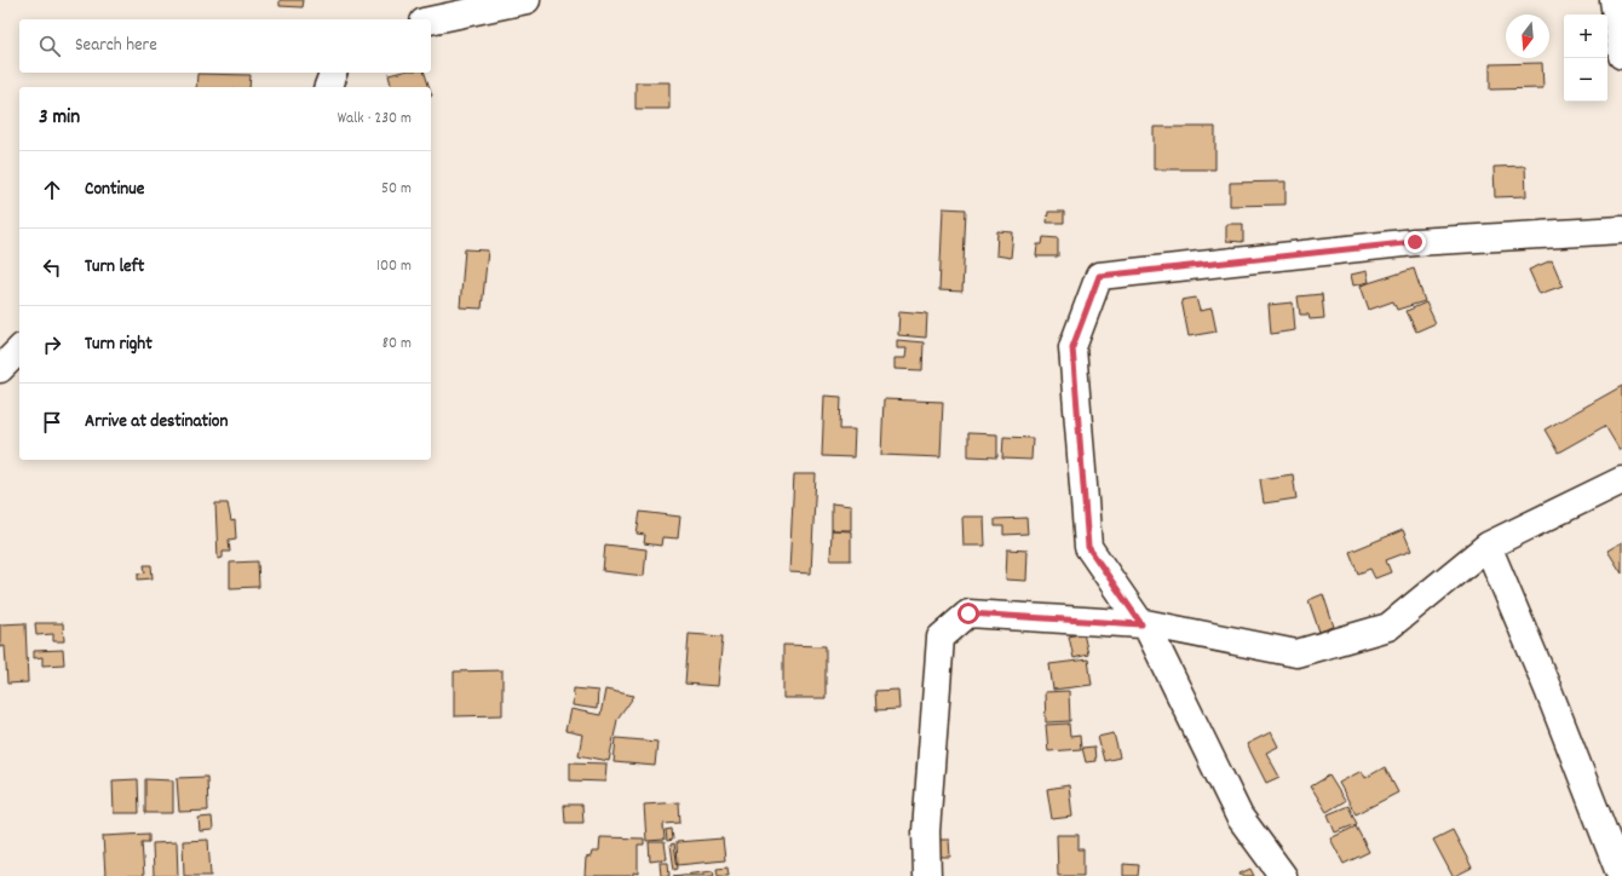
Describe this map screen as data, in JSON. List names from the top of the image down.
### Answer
{
  "north": "bottom",
  "page": {
    "map_buttons": ["+", "−"],
    "search": "Search here",
    "heading": ["3 min", "Walk · 230 m"],
    "list": [
      ["Continue", "50 m"],
      ["Turn left", "100 m"],
      ["Turn right", "80 m"],
      "Arrive at destination"
    ]
  }
}
